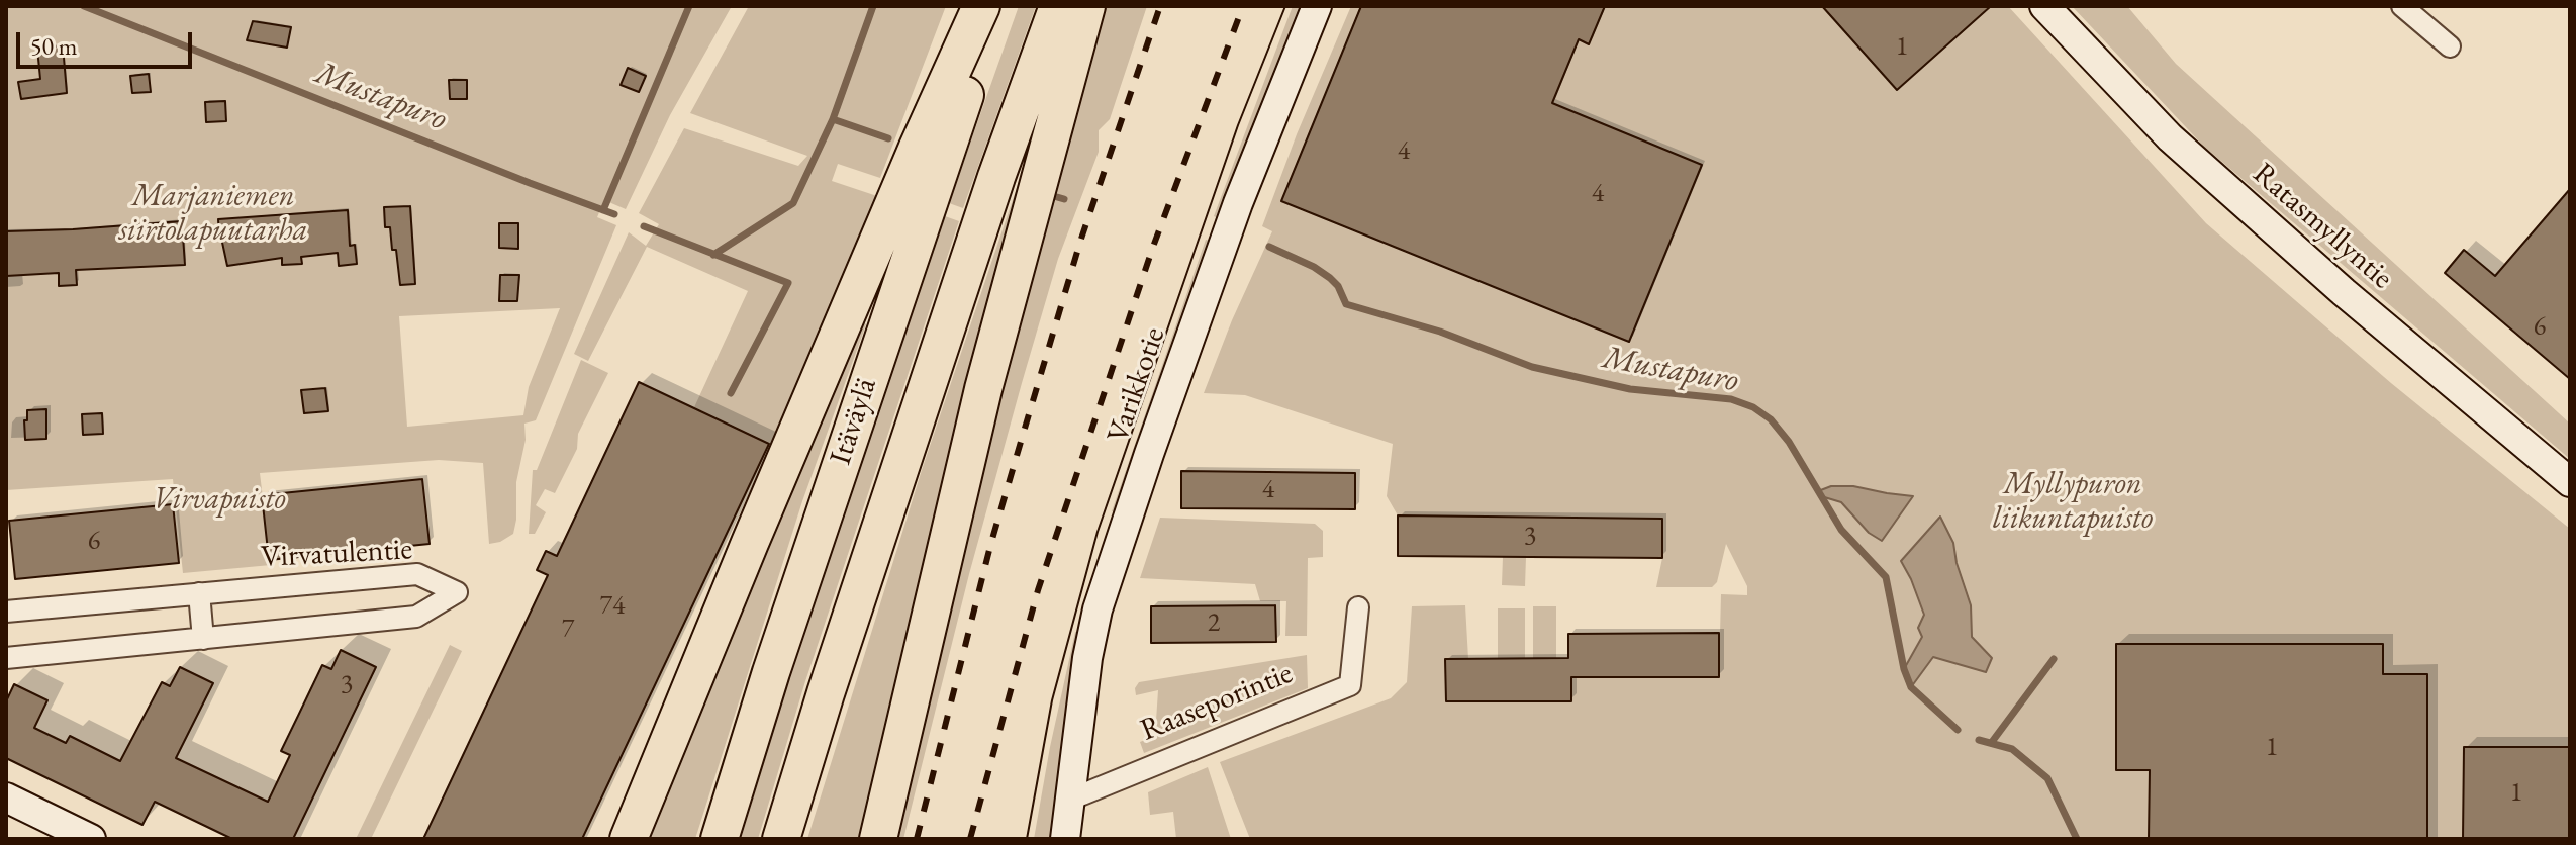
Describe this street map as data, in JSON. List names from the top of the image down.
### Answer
{
  "streets": {
    "highway": ["Itäväylä"],
    "main road": ["Ratasmyllyntie", "Varikkotie"],
    "street": ["Virvatulentie", "Raaseporintie"]
  },
  "crossings": [
    ["Varikkotie", "Raaseporintie"]
  ],
  "water": ["Mustapuro"],
  "parks": ["Marjaniemen siirtolapuutarha", "Myllypuron liikuntapuisto", "Virvapuisto"],
  "house_numbers": [
    "1",
    "4",
    "4",
    "6",
    "4",
    "3",
    "6",
    "74",
    "2",
    "7",
    "3",
    "1",
    "1"
  ],
  "scale_bar": "50 m"
}
